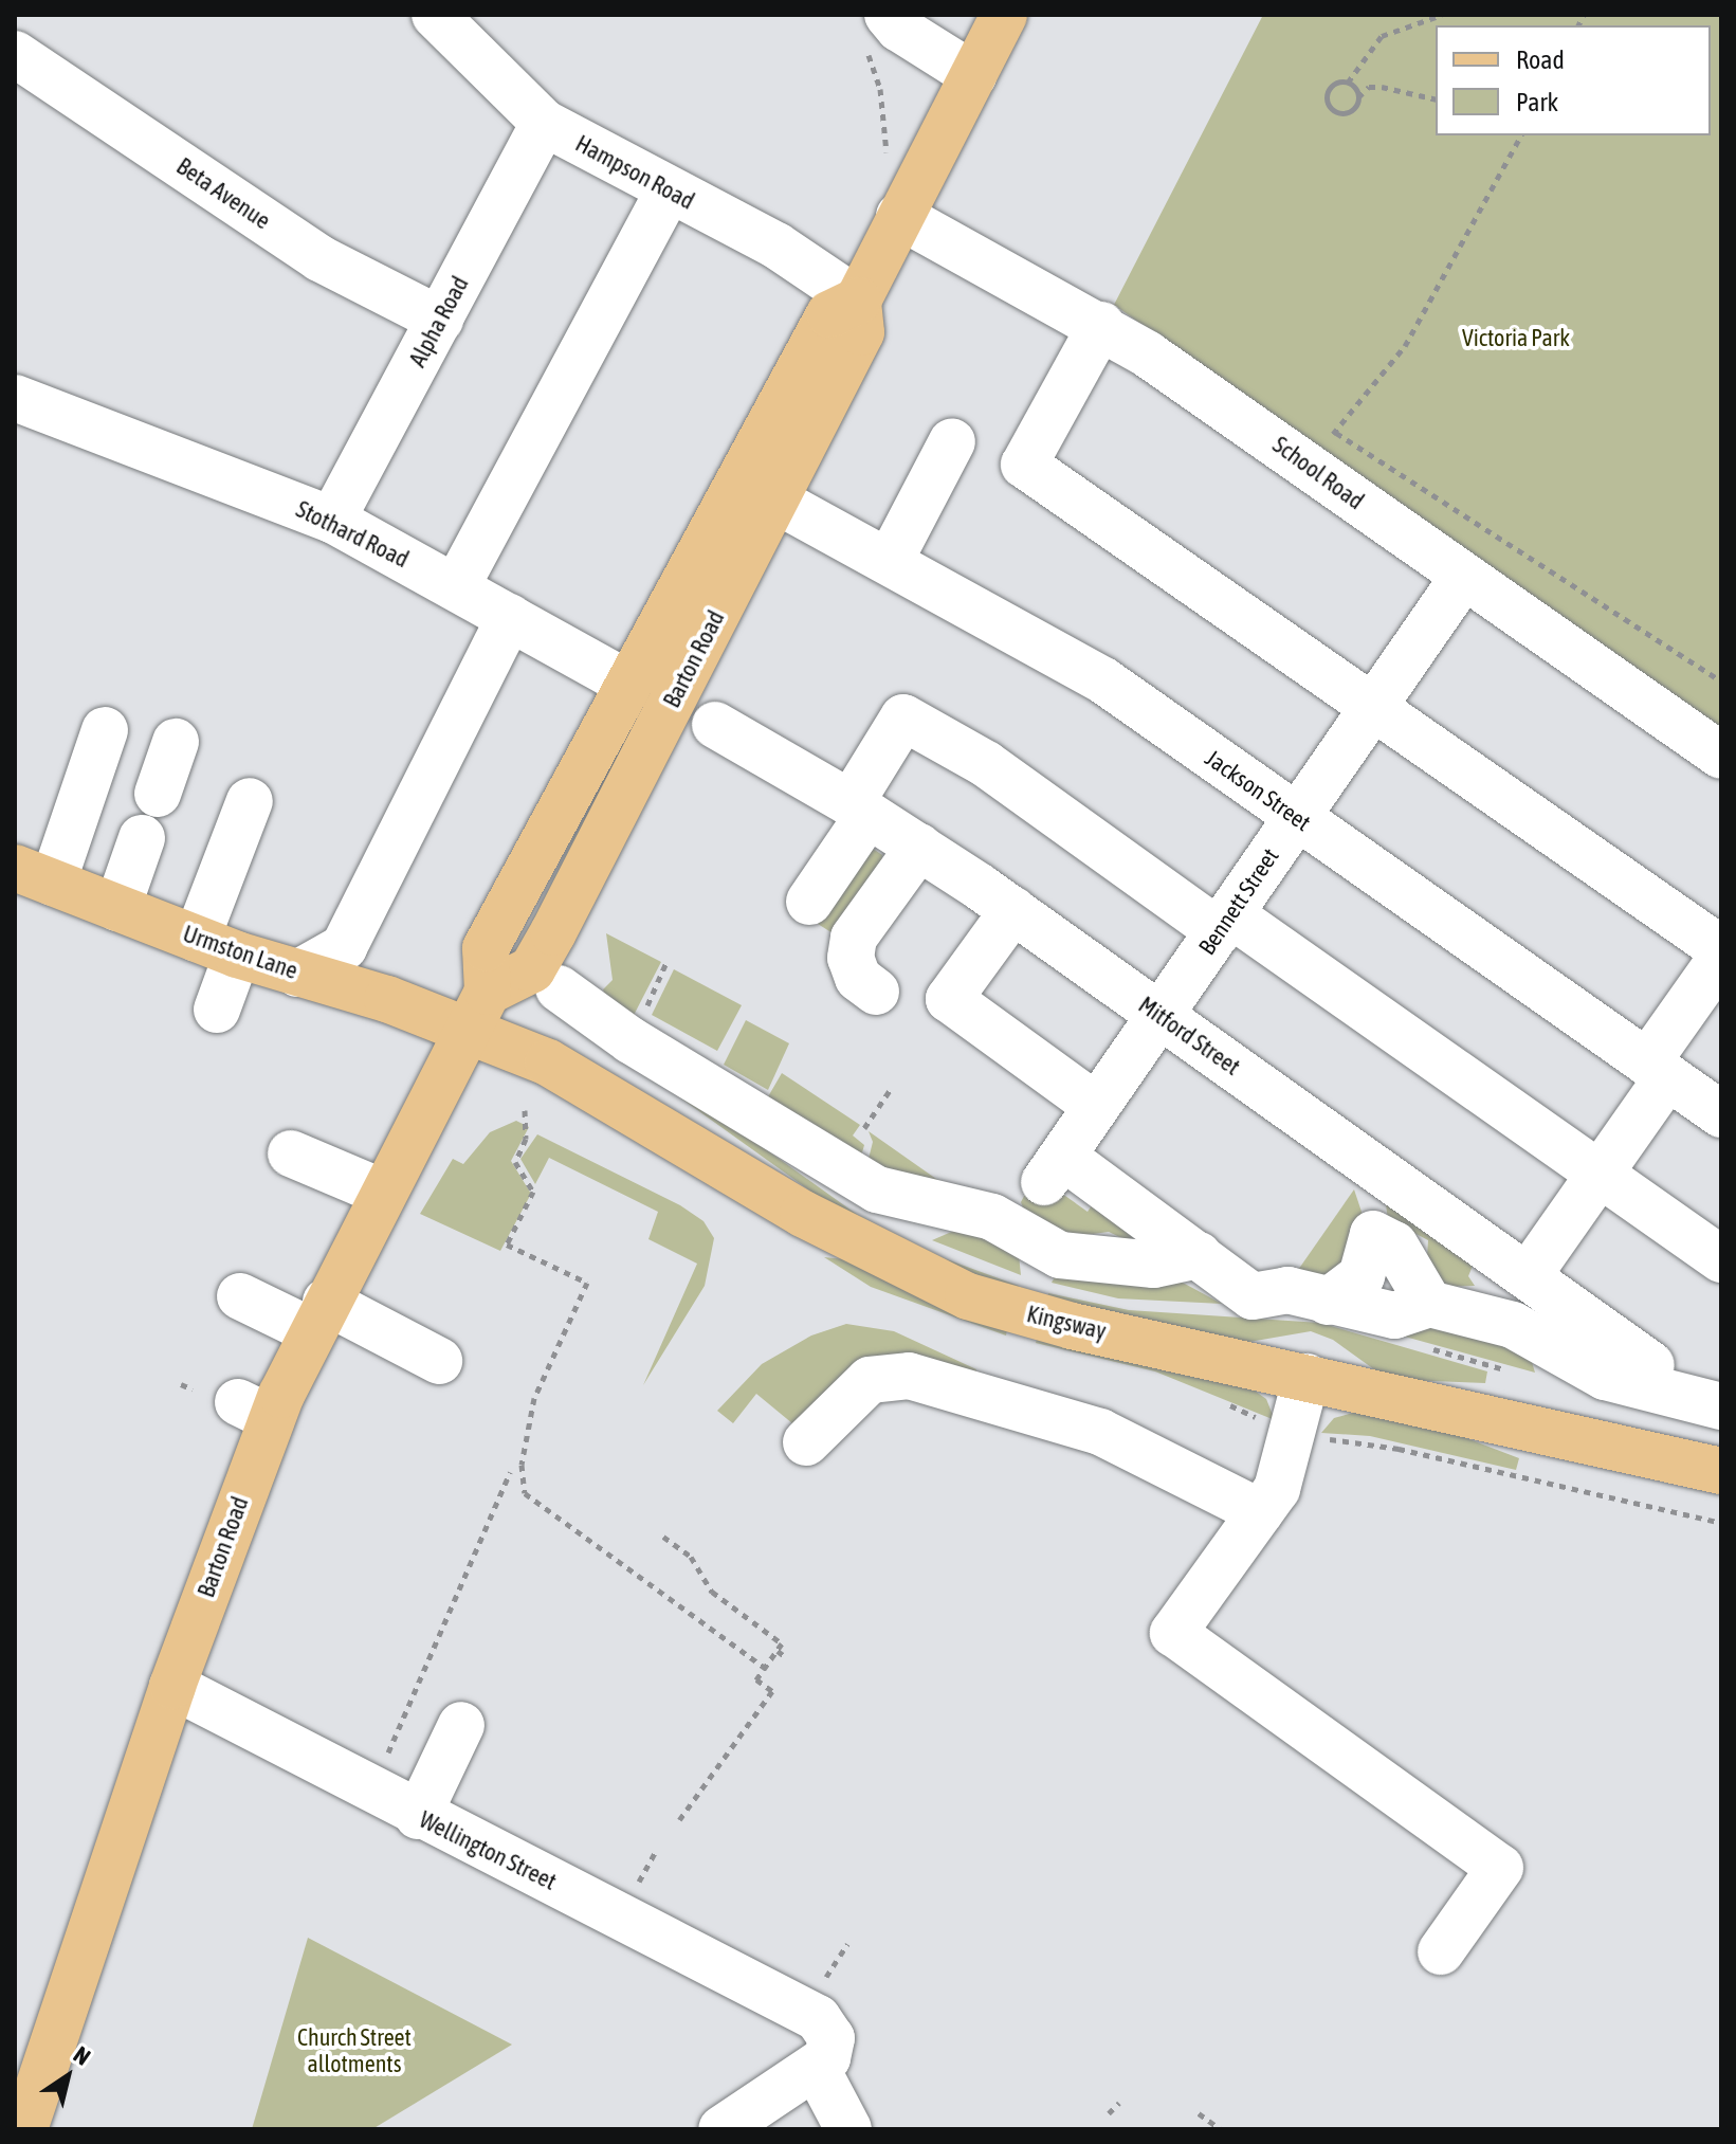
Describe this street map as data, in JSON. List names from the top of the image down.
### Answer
{
  "streets": {
    "main road": ["Barton Road", "Urmston Lane", "Kingsway"],
    "street": [
      "Hampson Road",
      "Beta Avenue",
      "Alpha Road",
      "School Road",
      "Stothard Road",
      "Jackson Street",
      "Bennett Street",
      "Mitford Street",
      "Wellington Street"
    ]
  },
  "crossings": [
    ["Hampson Road", "Alpha Road"],
    ["Hampson Road", "Barton Road"],
    ["Beta Avenue", "Alpha Road"],
    ["Alpha Road", "Stothard Road"],
    ["School Road", "Barton Road"],
    ["School Road", "Bennett Street"],
    ["Stothard Road", "Barton Road"],
    ["Barton Road", "Jackson Street"],
    ["Barton Road", "Urmston Lane"],
    ["Barton Road", "Kingsway"],
    ["Barton Road", "Wellington Street"],
    ["Jackson Street", "Bennett Street"],
    ["Bennett Street", "Mitford Street"],
    ["Urmston Lane", "Kingsway"]
  ],
  "parks": ["Victoria Park", "Church Street allotments"],
  "legend": ["Road", "Park"],
  "north": "top right"
}
